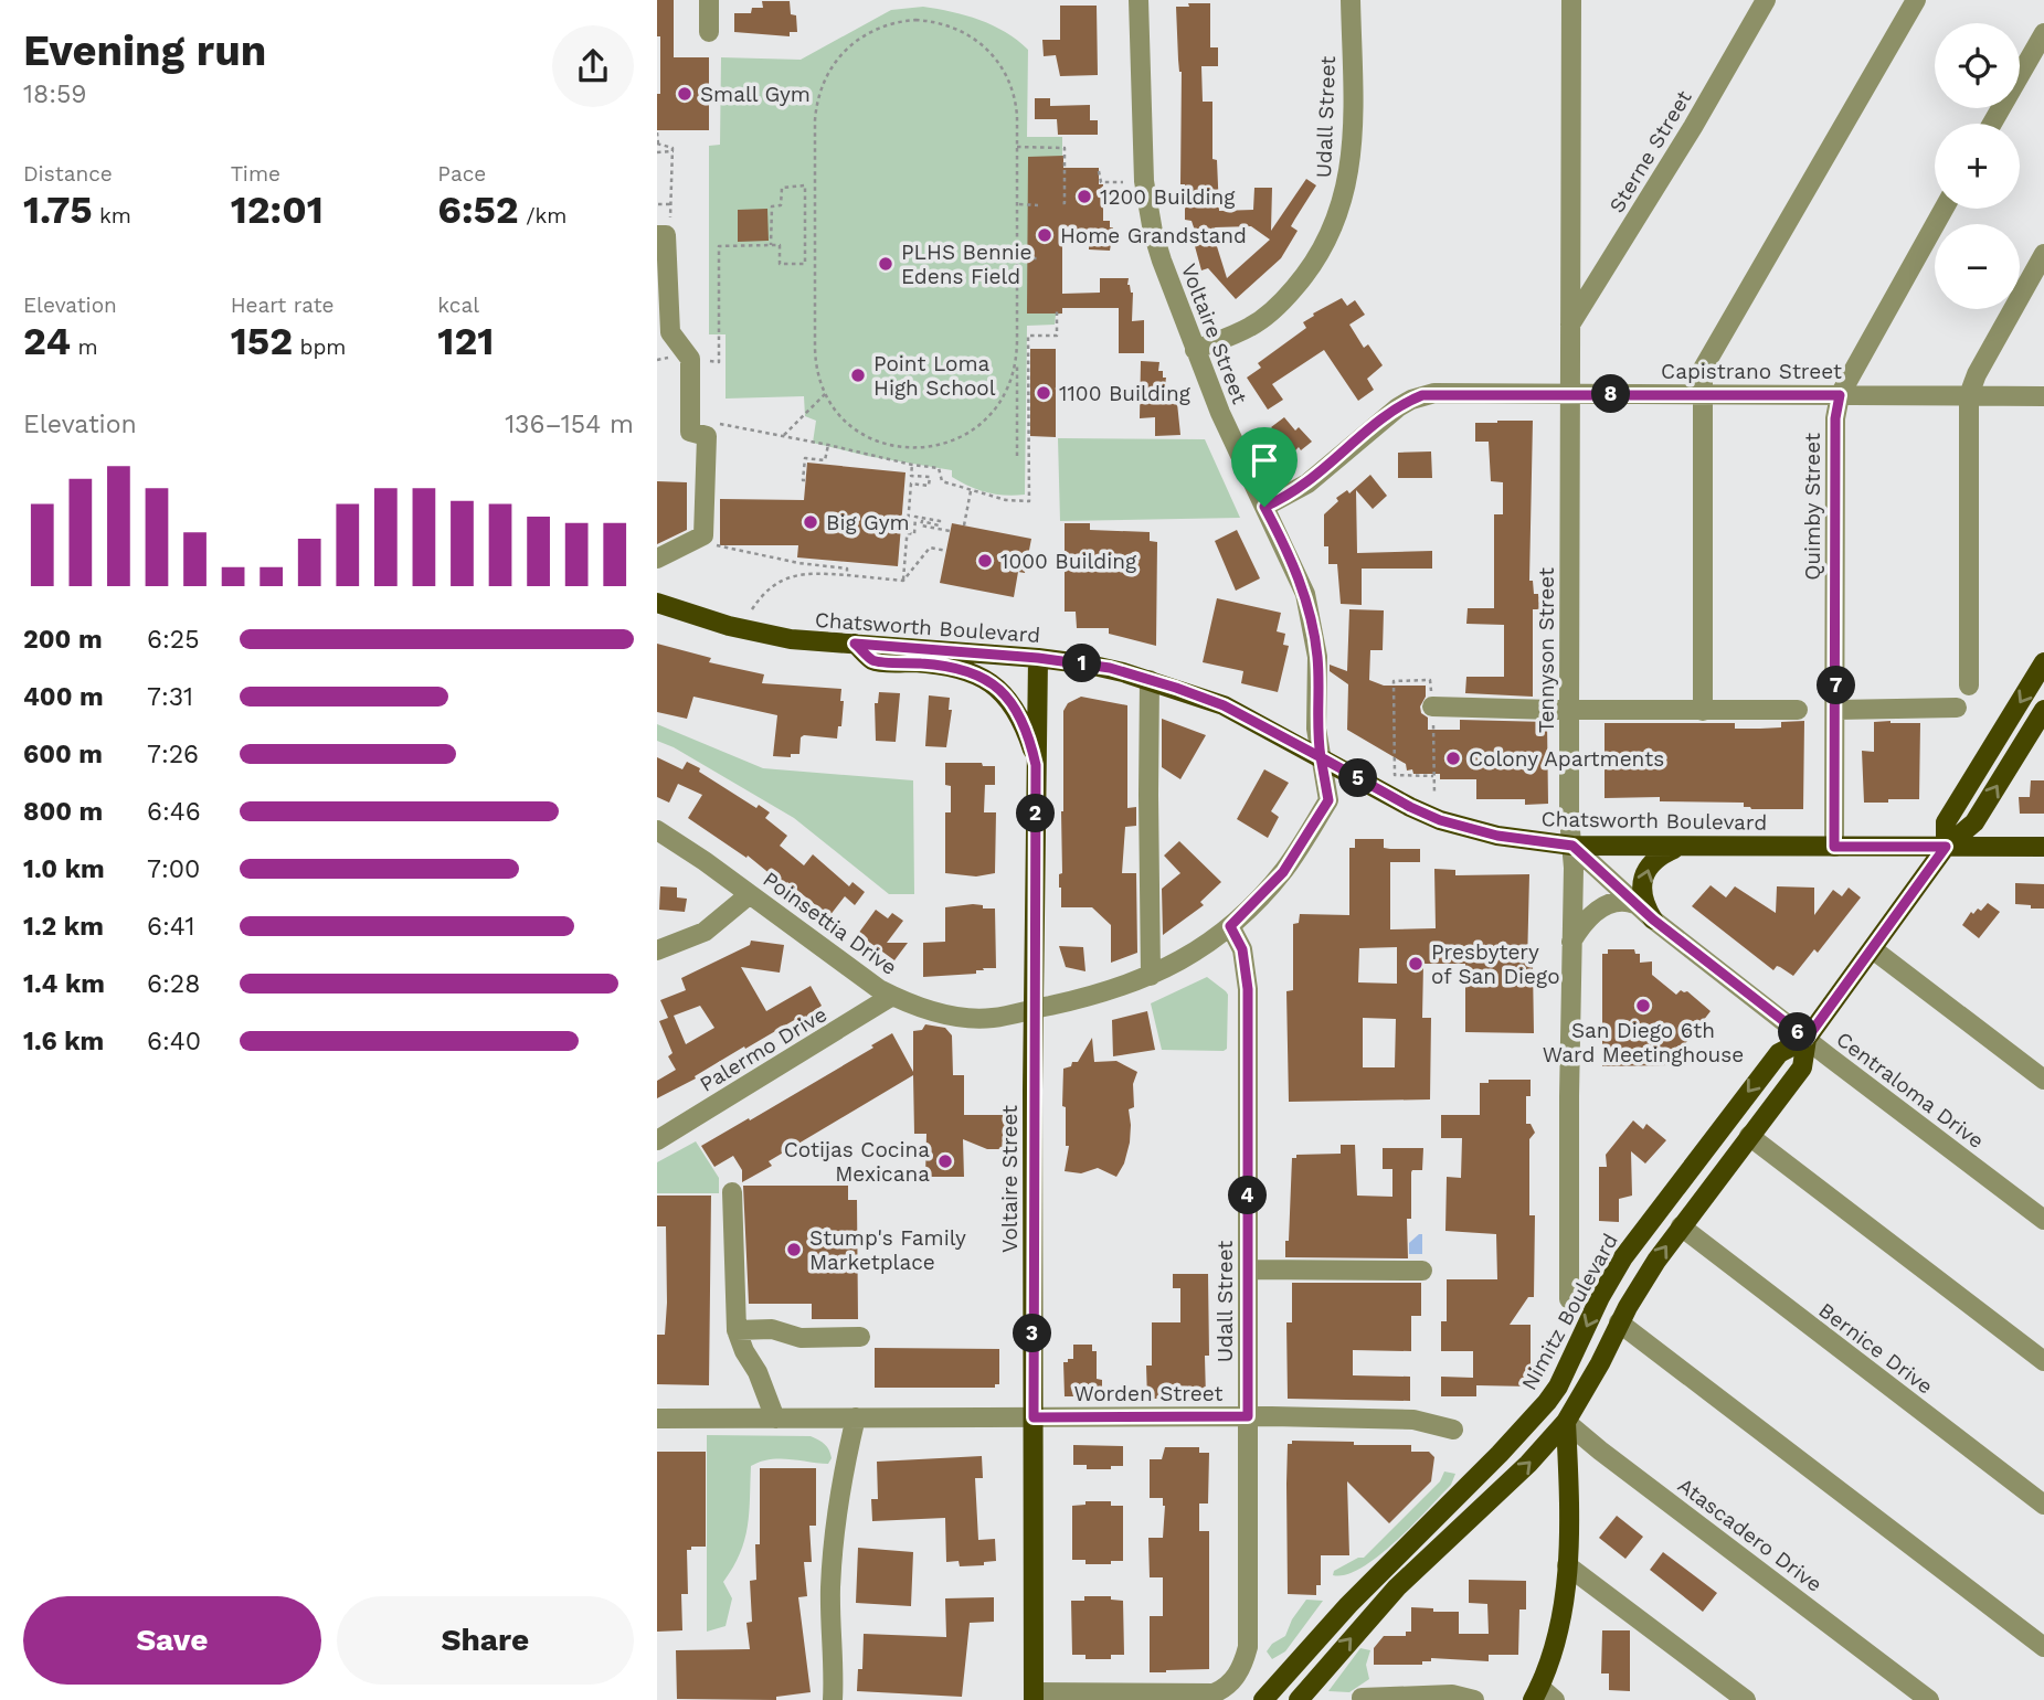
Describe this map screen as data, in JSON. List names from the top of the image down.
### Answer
{
  "streets": {
    "main road": [
      "Voltaire Street",
      "Chatsworth Boulevard",
      "Nimitz Boulevard",
      "Atascadero Drive"
    ],
    "street": [
      "Udall Street",
      "Sterne Street",
      "Capistrano Street",
      "Quimby Street",
      "Tennyson Street",
      "Poinsettia Drive",
      "Palermo Drive",
      "Centraloma Drive",
      "Bernice Drive",
      "Worden Street"
    ]
  },
  "crossings": [
    ["Udall Street", "Voltaire Street"],
    ["Udall Street", "Poinsettia Drive"],
    ["Udall Street", "Worden Street"],
    ["Sterne Street", "Tennyson Street"],
    ["Voltaire Street", "Capistrano Street"],
    ["Voltaire Street", "Chatsworth Boulevard"],
    ["Voltaire Street", "Poinsettia Drive"],
    ["Voltaire Street", "Worden Street"],
    ["Capistrano Street", "Quimby Street"],
    ["Capistrano Street", "Tennyson Street"],
    ["Quimby Street", "Chatsworth Boulevard"],
    ["Chatsworth Boulevard", "Tennyson Street"],
    ["Chatsworth Boulevard", "Poinsettia Drive"],
    ["Chatsworth Boulevard", "Centraloma Drive"],
    ["Chatsworth Boulevard", "Nimitz Boulevard"],
    ["Tennyson Street", "Centraloma Drive"],
    ["Poinsettia Drive", "Palermo Drive"],
    ["Centraloma Drive", "Nimitz Boulevard"],
    ["Nimitz Boulevard", "Bernice Drive"],
    ["Nimitz Boulevard", "Atascadero Drive"]
  ],
  "places": [
    "Small Gym",
    "1200 Building",
    "Home Grandstand",
    "PLHS Bennie Edens Field",
    "Point Loma High School",
    "1100 Building",
    "Big Gym",
    "1000 Building",
    "Colony Apartments",
    "Presbytery of San Diego",
    "San Diego 6th Ward Meetinghouse",
    "Cotijas Cocina Mexicana",
    "Stump's Family Marketplace"
  ],
  "page": {
    "heading": ["Evening run", "18:59"],
    "map_buttons": ["+", "−"],
    "stats": [
      ["Distance", "1.75 km"],
      ["Time", "12:01"],
      ["Pace", "6:52 /km"],
      ["Elevation", "24 m"],
      ["Heart rate", "152 bpm"],
      ["kcal", "121"]
    ],
    "pins": [
      "8",
      "1",
      "7",
      "5",
      "2",
      "6",
      "4",
      "3"
    ],
    "chart": ["Elevation", "136–154 m"],
    "list": [
      {
        "name": "200 m",
        "note": "6:25"
      },
      {
        "name": "400 m",
        "note": "7:31"
      },
      {
        "name": "600 m",
        "note": "7:26"
      },
      {
        "name": "800 m",
        "note": "6:46"
      },
      {
        "name": "1.0 km",
        "note": "7:00"
      },
      {
        "name": "1.2 km",
        "note": "6:41"
      },
      {
        "name": "1.4 km",
        "note": "6:28"
      },
      {
        "name": "1.6 km",
        "note": "6:40"
      }
    ],
    "buttons": ["Save", "Share"]
  }
}
